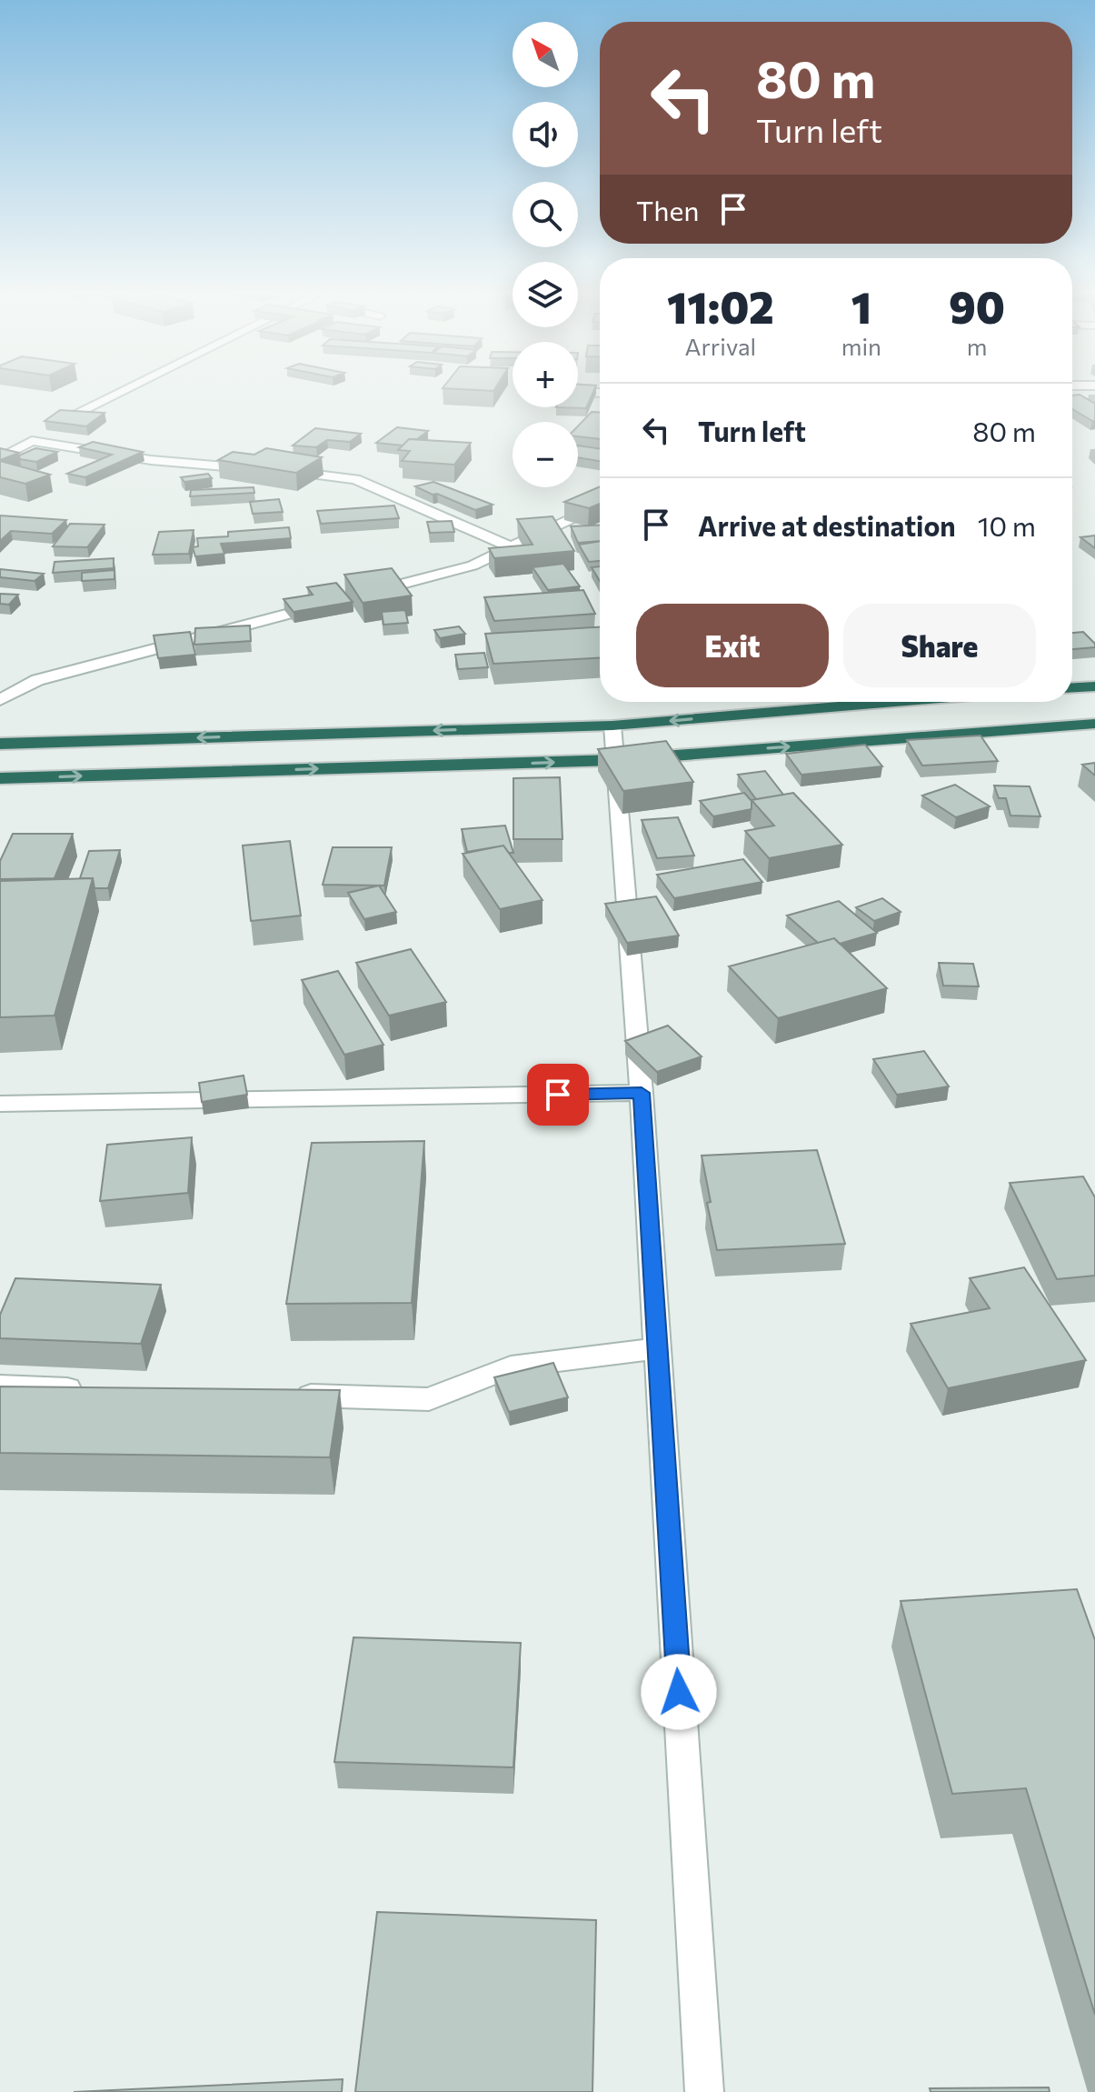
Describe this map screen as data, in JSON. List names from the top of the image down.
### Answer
{
  "north": "top left",
  "page": {
    "map_buttons": ["+", "−"],
    "turn": ["80 m", "Turn left"],
    "then": "Then",
    "eta": [
      "11:02",
      "Arrival",
      "1",
      "min",
      "90",
      "m"
    ],
    "list": [
      {
        "name": "Turn left",
        "value": "80 m"
      },
      {
        "name": "Arrive at destination",
        "value": "10 m"
      }
    ],
    "buttons": ["Exit", "Share"]
  }
}
